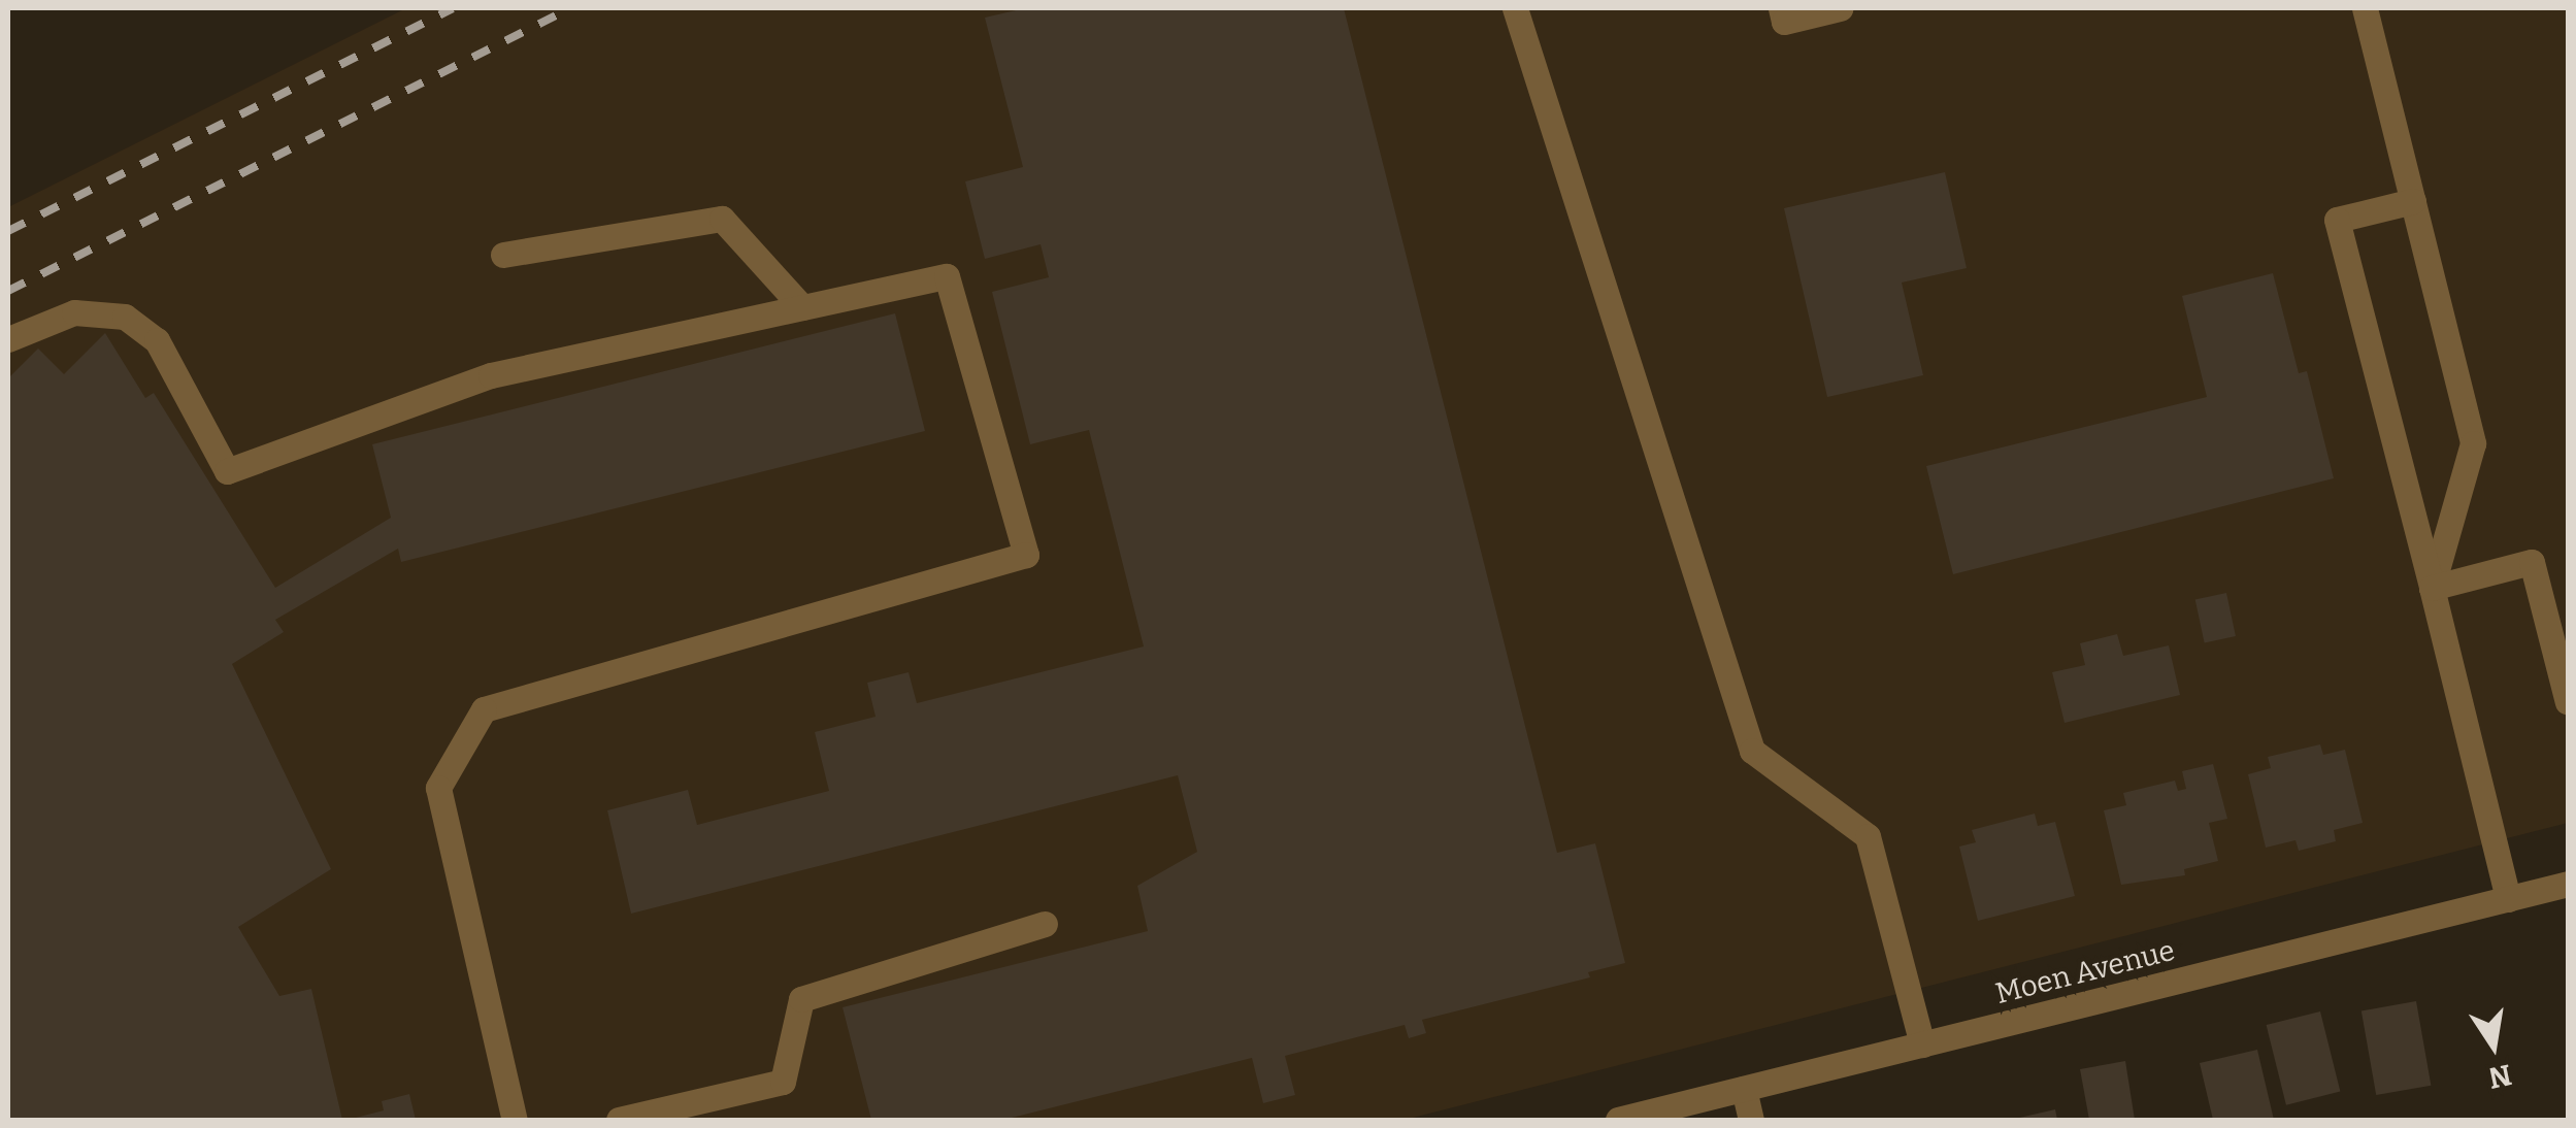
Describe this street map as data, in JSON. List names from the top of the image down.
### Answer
{
  "streets": {
    "street": ["Moen Avenue"]
  },
  "north": "bottom"
}
